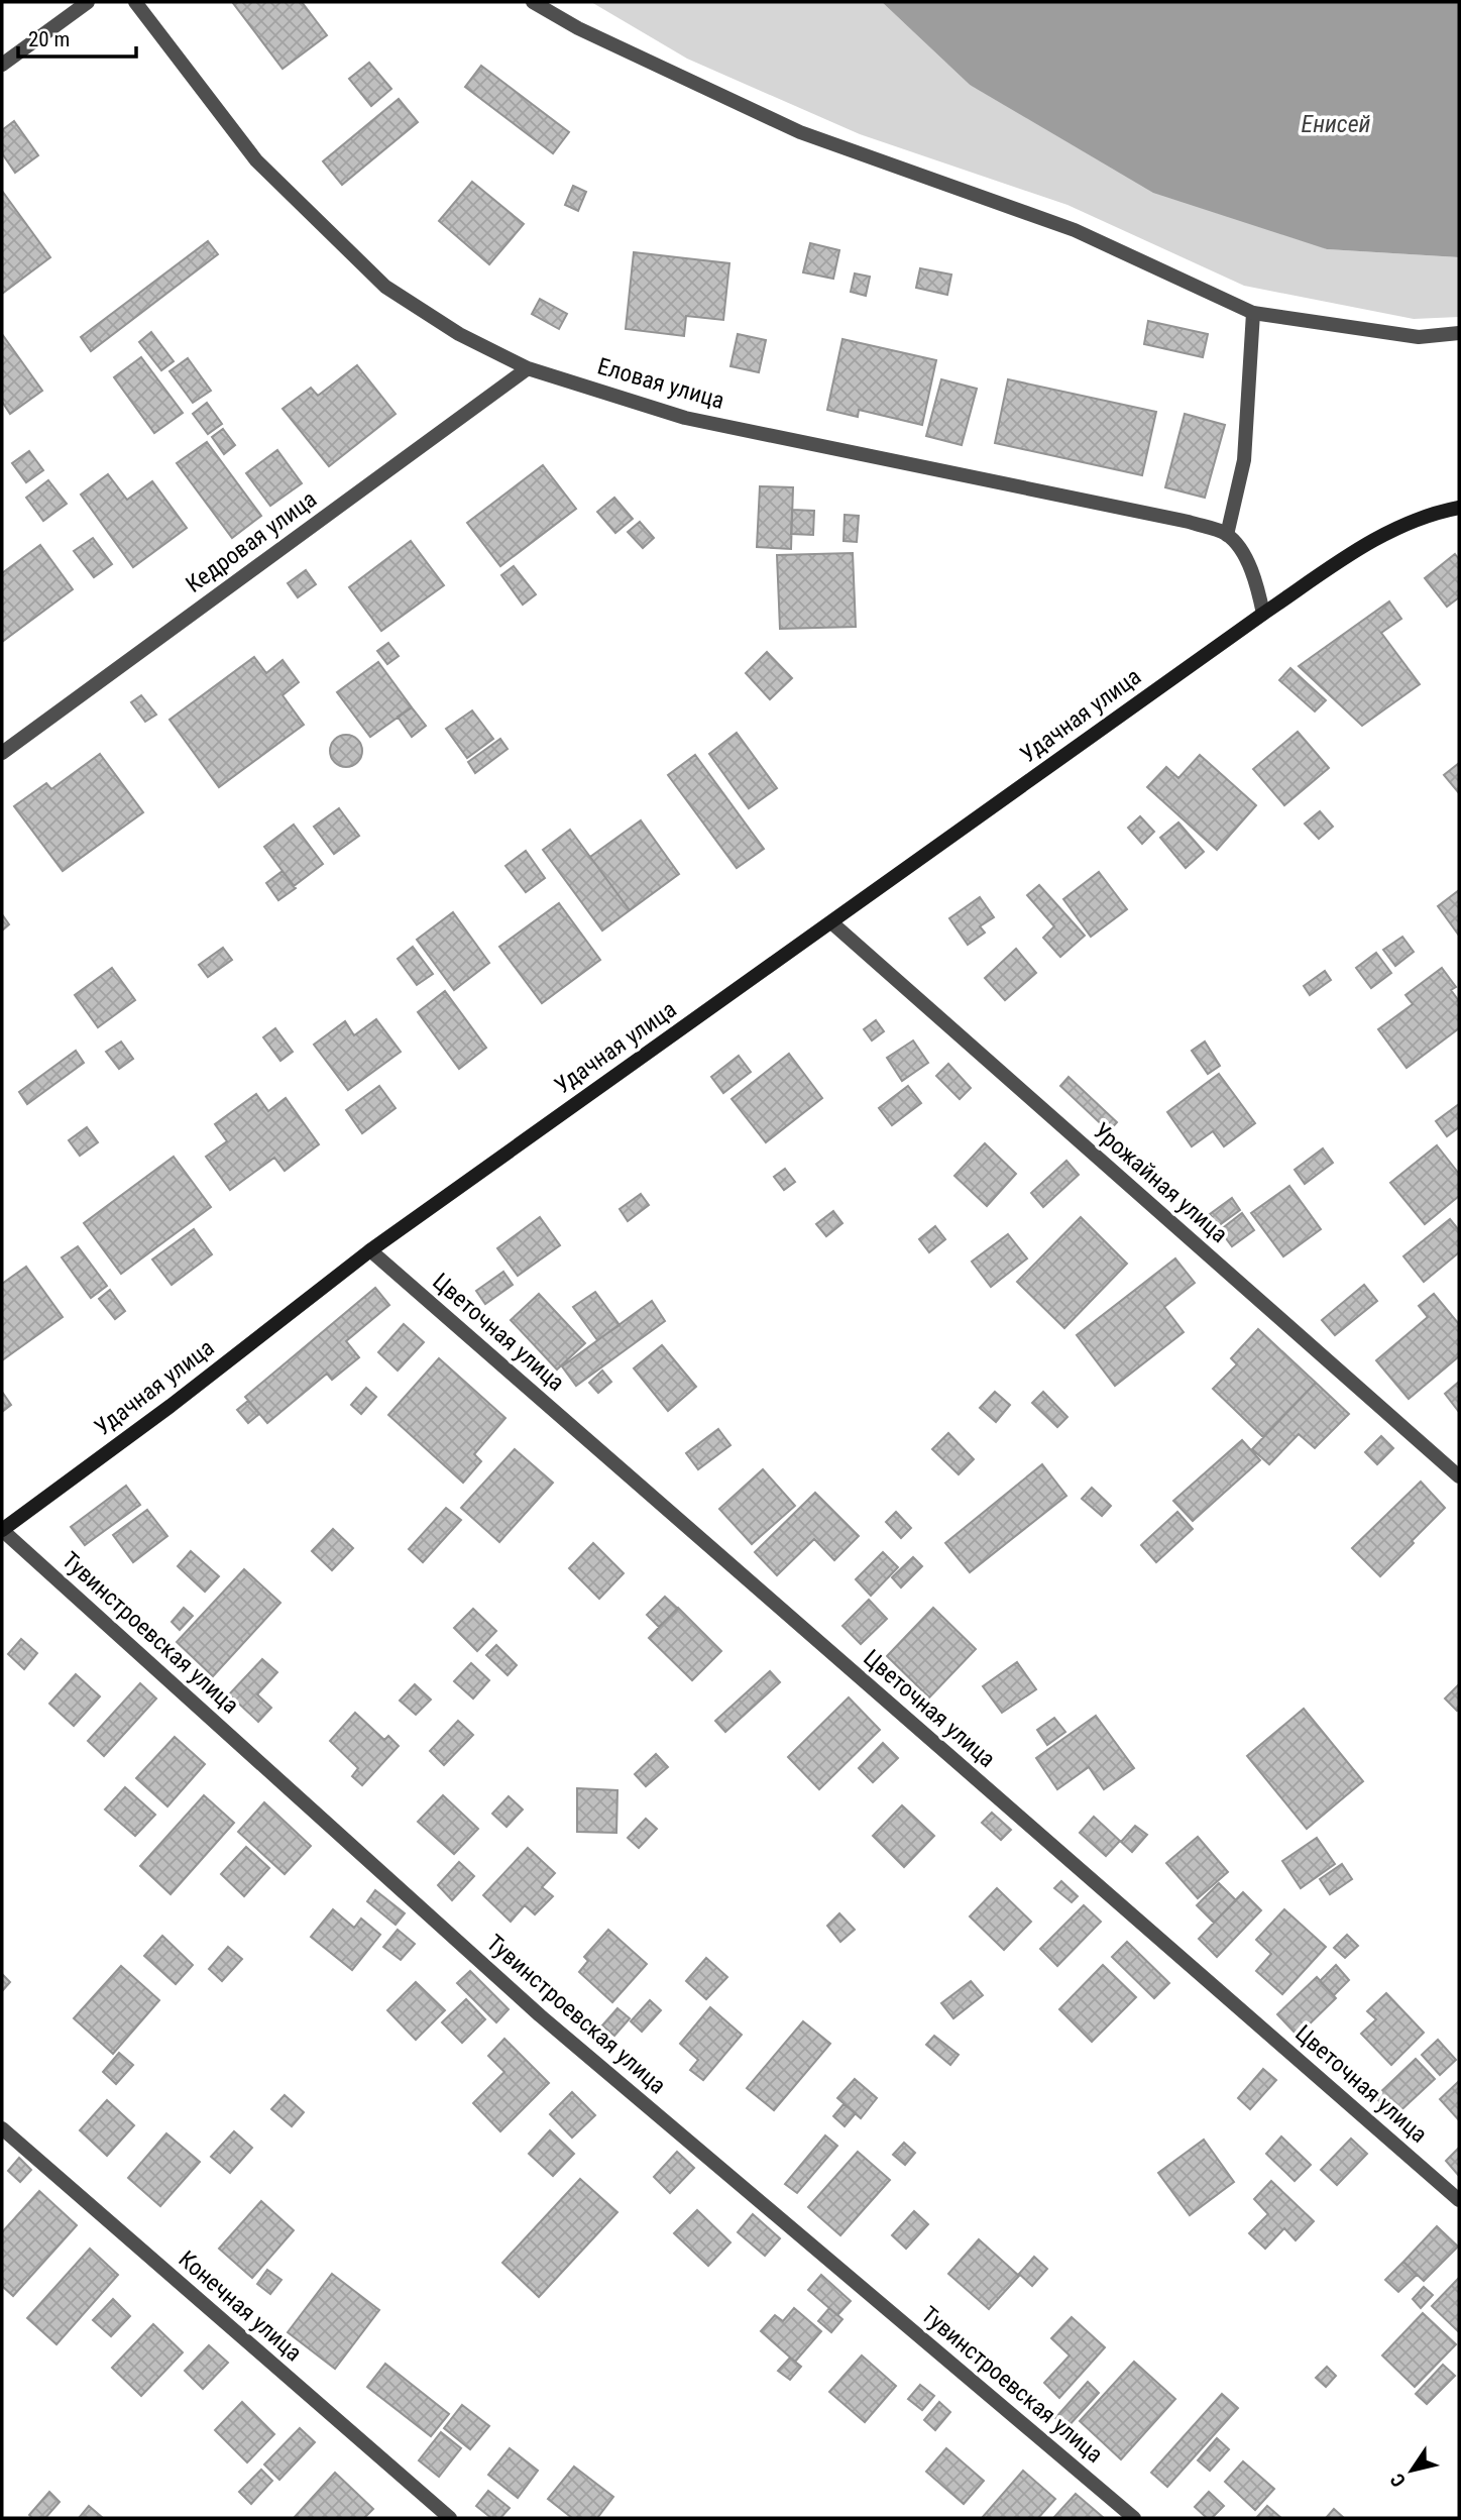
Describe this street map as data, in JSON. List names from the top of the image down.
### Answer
{
  "streets": {
    "street": [
      "Еловая улица",
      "Кедровая улица",
      "Удачная улица",
      "Урожайная улица",
      "Цветочная улица",
      "Тувинстроевская улица",
      "Конечная улица"
    ]
  },
  "crossings": [
    ["Еловая улица", "Кедровая улица"],
    ["Удачная улица", "Урожайная улица"],
    ["Удачная улица", "Цветочная улица"],
    ["Удачная улица", "Тувинстроевская улица"]
  ],
  "water": ["Енисей"],
  "scale_bar": "20 m",
  "north": "bottom left"
}
